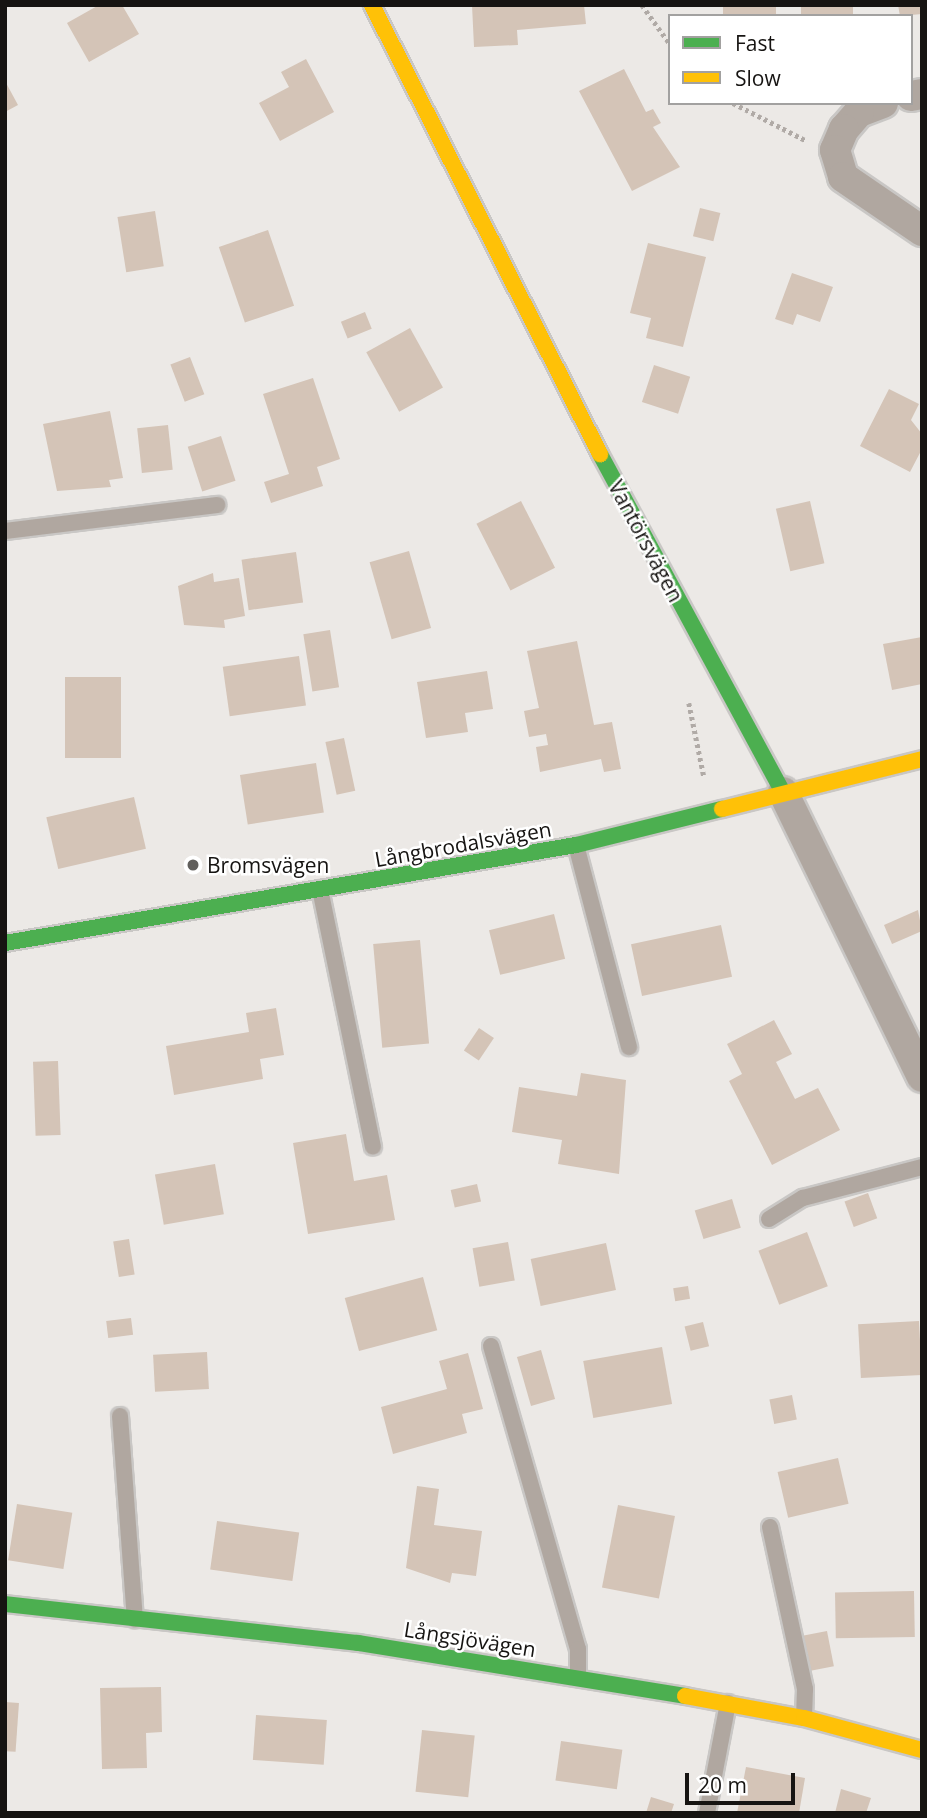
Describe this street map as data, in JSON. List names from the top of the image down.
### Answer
{
  "streets": {
    "street": ["Vantörsvägen", "Långbrodalsvägen", "Långsjövägen"]
  },
  "crossings": [
    ["Vantörsvägen", "Långbrodalsvägen"]
  ],
  "places": ["Bromsvägen"],
  "legend": ["Fast", "Slow"],
  "scale_bar": "20 m"
}
